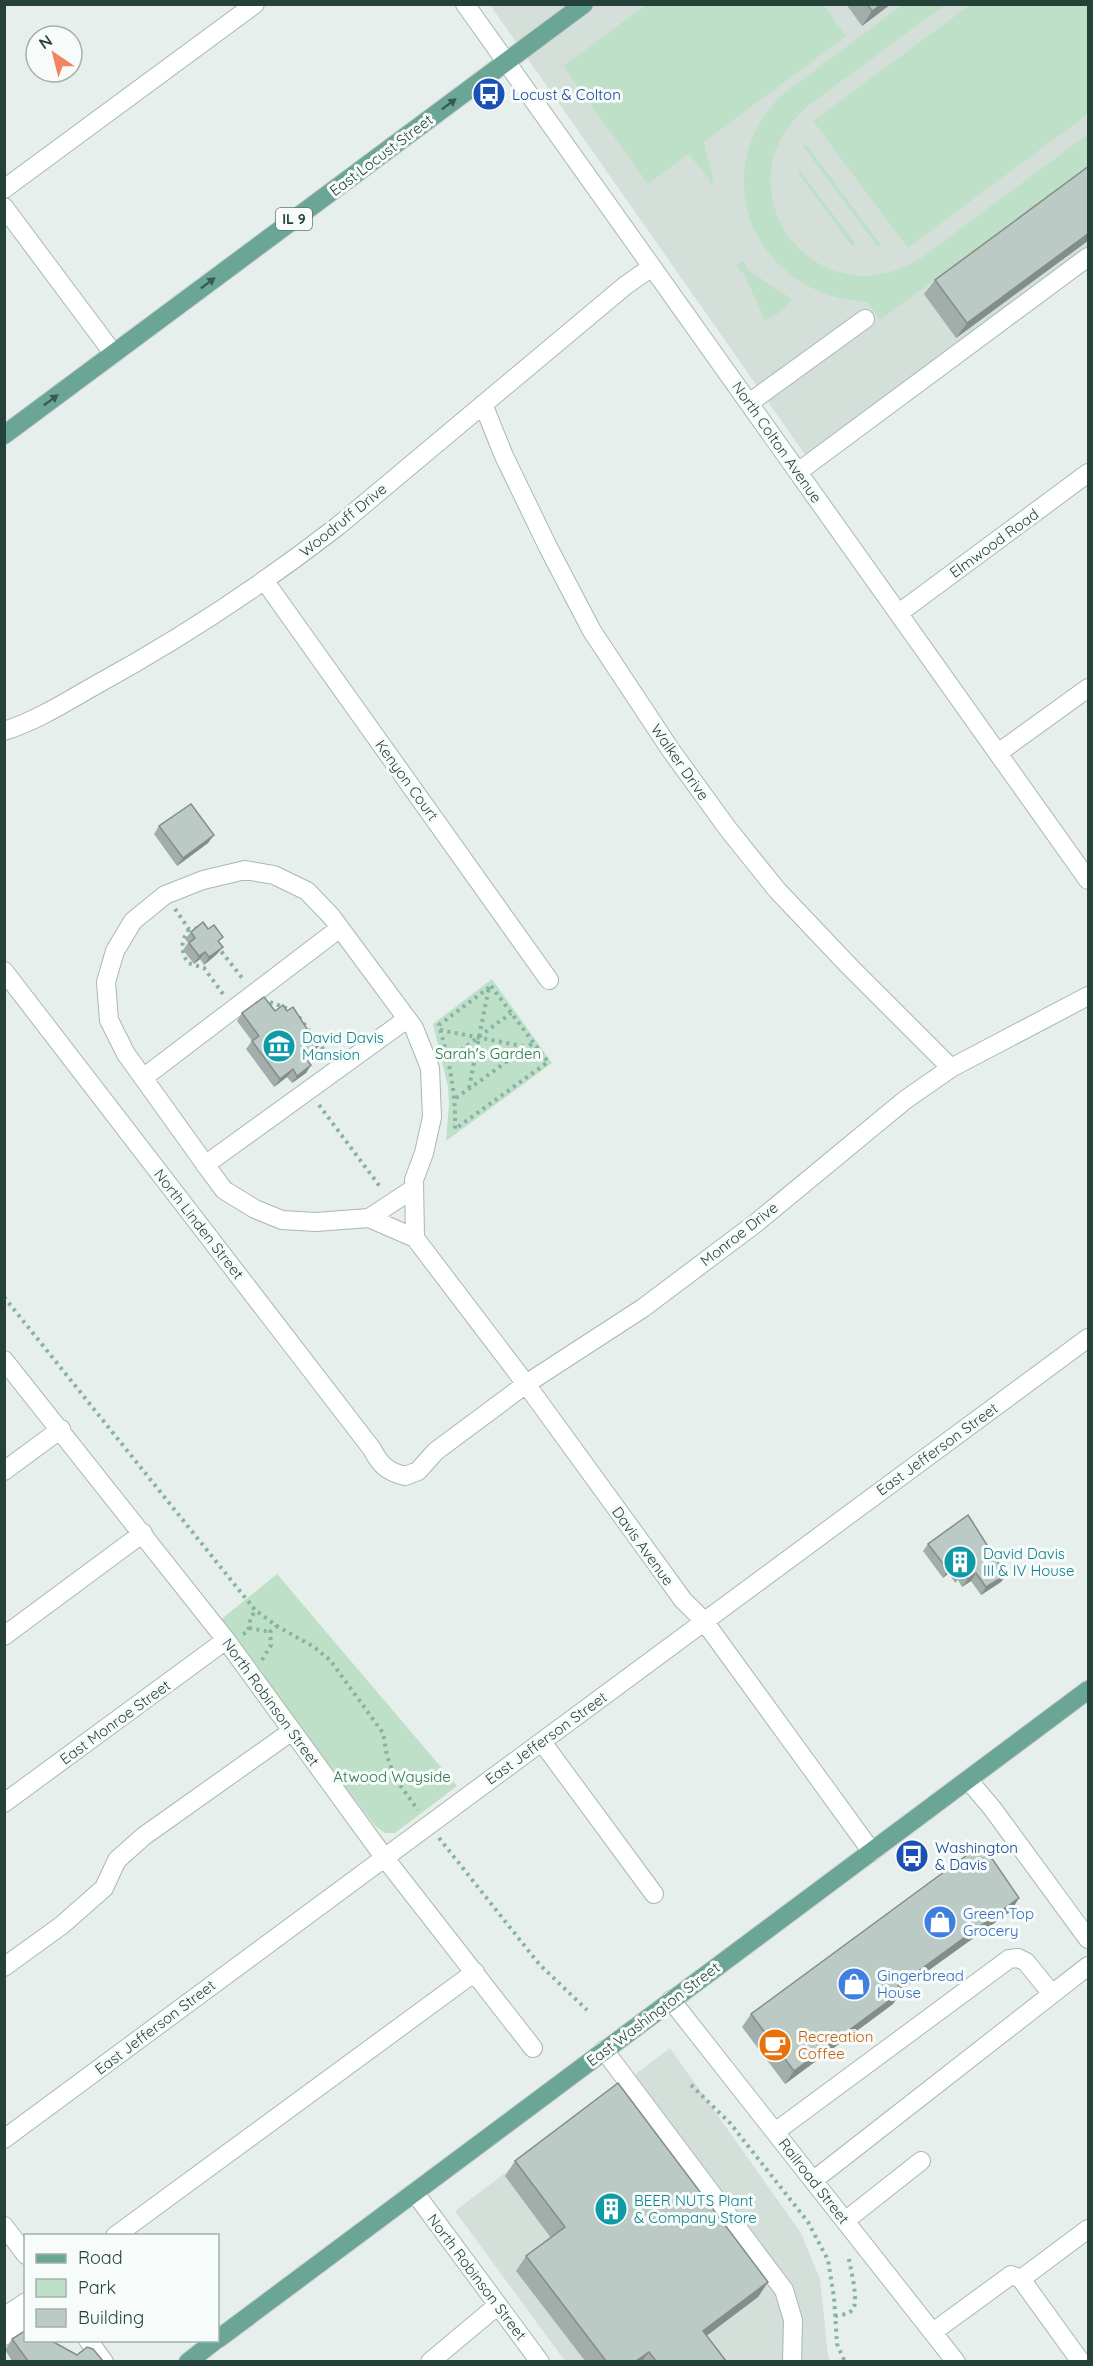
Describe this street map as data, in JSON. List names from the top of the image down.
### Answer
{
  "streets": {
    "main road": ["East Locust Street", "IL 9", "East Washington Street"],
    "street": [
      "North Colton Avenue",
      "Woodruff Drive",
      "Elmwood Road",
      "Walker Drive",
      "Kenyon Court",
      "North Linden Street",
      "Monroe Drive",
      "East Jefferson Street",
      "Davis Avenue",
      "North Robinson Street",
      "East Monroe Street",
      "Railroad Street"
    ]
  },
  "crossings": [
    ["East Locust Street", "North Colton Avenue"],
    ["North Colton Avenue", "Woodruff Drive"],
    ["North Colton Avenue", "Elmwood Road"],
    ["Woodruff Drive", "Walker Drive"],
    ["Woodruff Drive", "Kenyon Court"],
    ["Walker Drive", "Monroe Drive"],
    ["North Linden Street", "Monroe Drive"],
    ["Monroe Drive", "Davis Avenue"],
    ["East Jefferson Street", "Davis Avenue"],
    ["East Jefferson Street", "North Robinson Street"],
    ["Davis Avenue", "East Washington Street"],
    ["North Robinson Street", "East Monroe Street"],
    ["North Robinson Street", "East Washington Street"],
    ["East Washington Street", "Railroad Street"]
  ],
  "one_way": ["East Locust Street"],
  "parks": ["Sarah's Garden", "Atwood Wayside"],
  "places": {
    "bus stop": ["Locust & Colton", "Washington & Davis"],
    "museum": ["David Davis Mansion"],
    "building": ["David Davis III & IV House", "BEER NUTS Plant & Company Store"],
    "shop": ["Green Top Grocery", "Gingerbread House"],
    "cafe": ["Recreation Coffee"]
  },
  "legend": ["Road", "Park", "Building"],
  "north": "top left"
}
